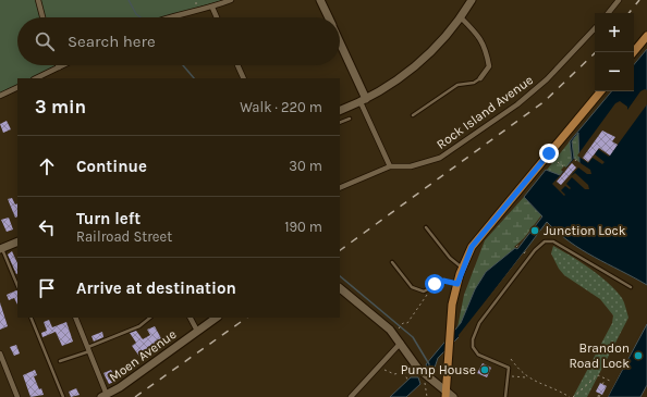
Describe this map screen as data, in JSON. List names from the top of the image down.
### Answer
{
  "streets": {
    "street": ["Rock Island Avenue", "Moen Avenue"]
  },
  "places": ["Junction Lock", "Brandon Road Lock", "Pump House"],
  "page": {
    "map_buttons": ["+", "−"],
    "search": "Search here",
    "heading": ["3 min", "Walk · 220 m"],
    "list": [
      ["Continue", "30 m"],
      ["Turn left", "Railroad Street", "190 m"],
      "Arrive at destination"
    ]
  }
}
